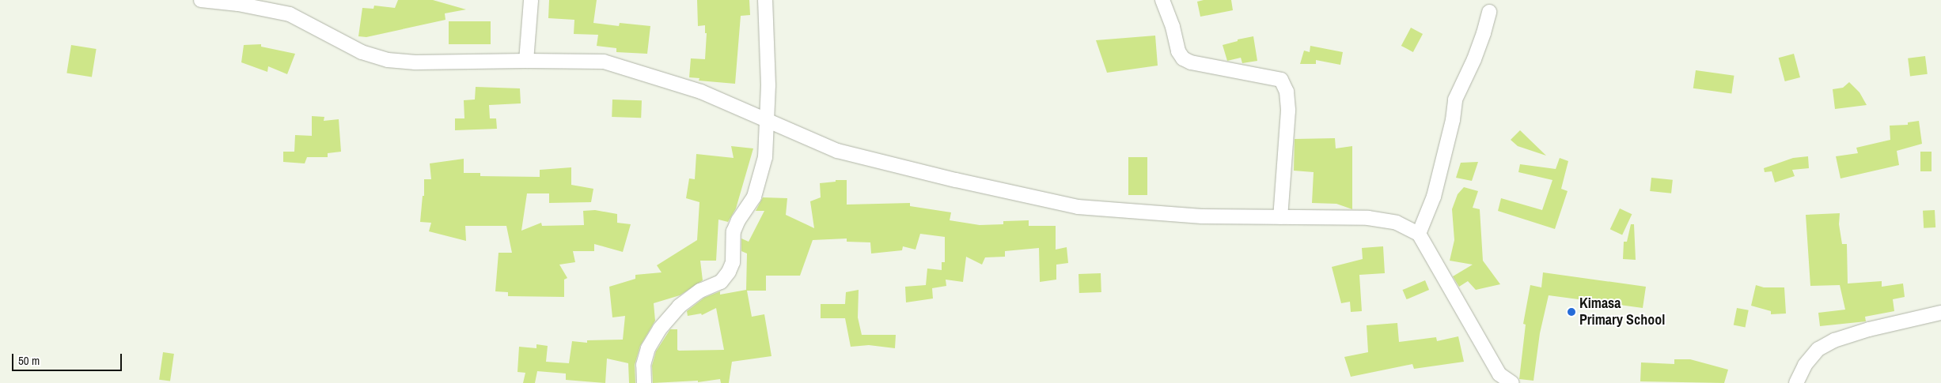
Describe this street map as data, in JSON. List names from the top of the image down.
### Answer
{
  "places": ["Kimasa Primary School"],
  "scale_bar": "50 m"
}
